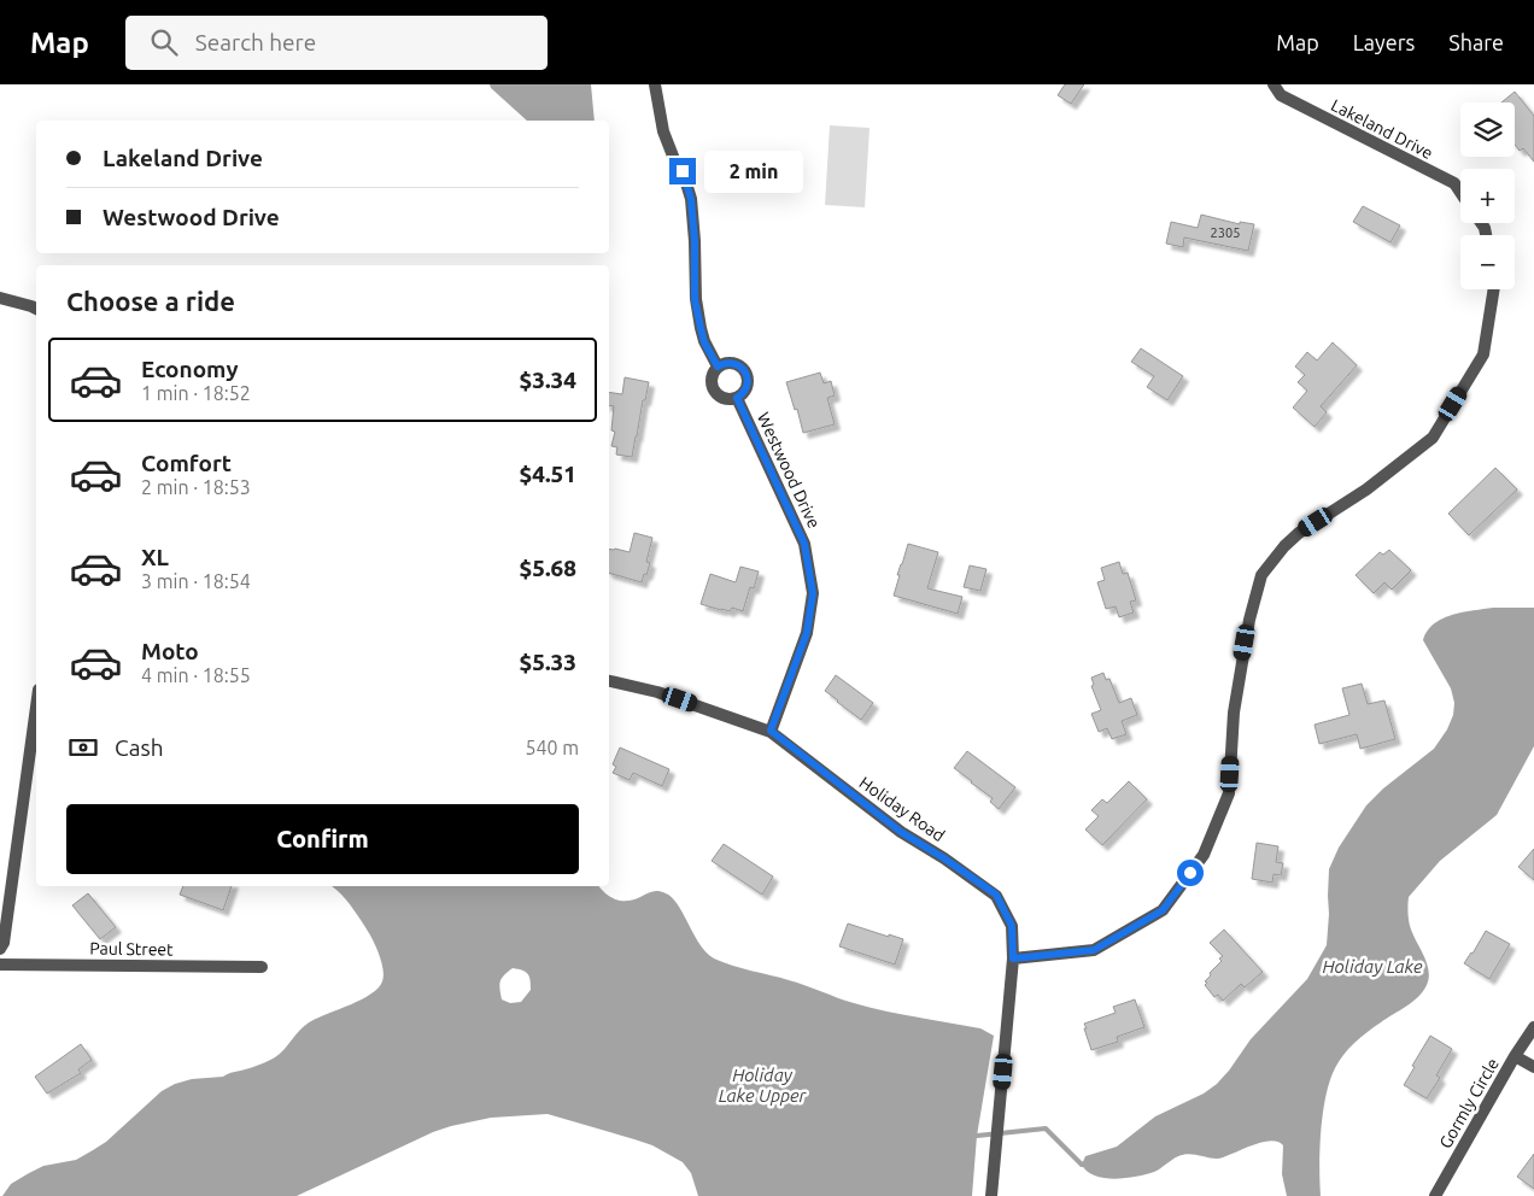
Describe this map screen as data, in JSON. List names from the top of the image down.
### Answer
{
  "streets": {
    "street": [
      "Lakeland Drive",
      "Westwood Drive",
      "Holiday Road",
      "Paul Street",
      "Gormly Circle"
    ]
  },
  "crossings": [
    ["Westwood Drive", "Holiday Road"]
  ],
  "water": ["Holiday Lake", "Holiday Lake Upper"],
  "house_numbers": ["2305"],
  "page": {
    "header": "Map",
    "search": "Search here",
    "nav": ["Map", "Layers", "Share"],
    "map_buttons": ["+", "−"],
    "banner": ["Lakeland Drive", "Westwood Drive"],
    "bubble": "2 min",
    "heading": "Choose a ride",
    "list": [
      {
        "name": "Economy",
        "note": "1 min · 18:52",
        "value": "$3.34"
      },
      {
        "name": "Comfort",
        "note": "2 min · 18:53",
        "value": "$4.51"
      },
      {
        "name": "XL",
        "note": "3 min · 18:54",
        "value": "$5.68"
      },
      {
        "name": "Moto",
        "note": "4 min · 18:55",
        "value": "$5.33"
      }
    ],
    "pay": ["Cash", "540 m"],
    "buttons": "Confirm"
  }
}
